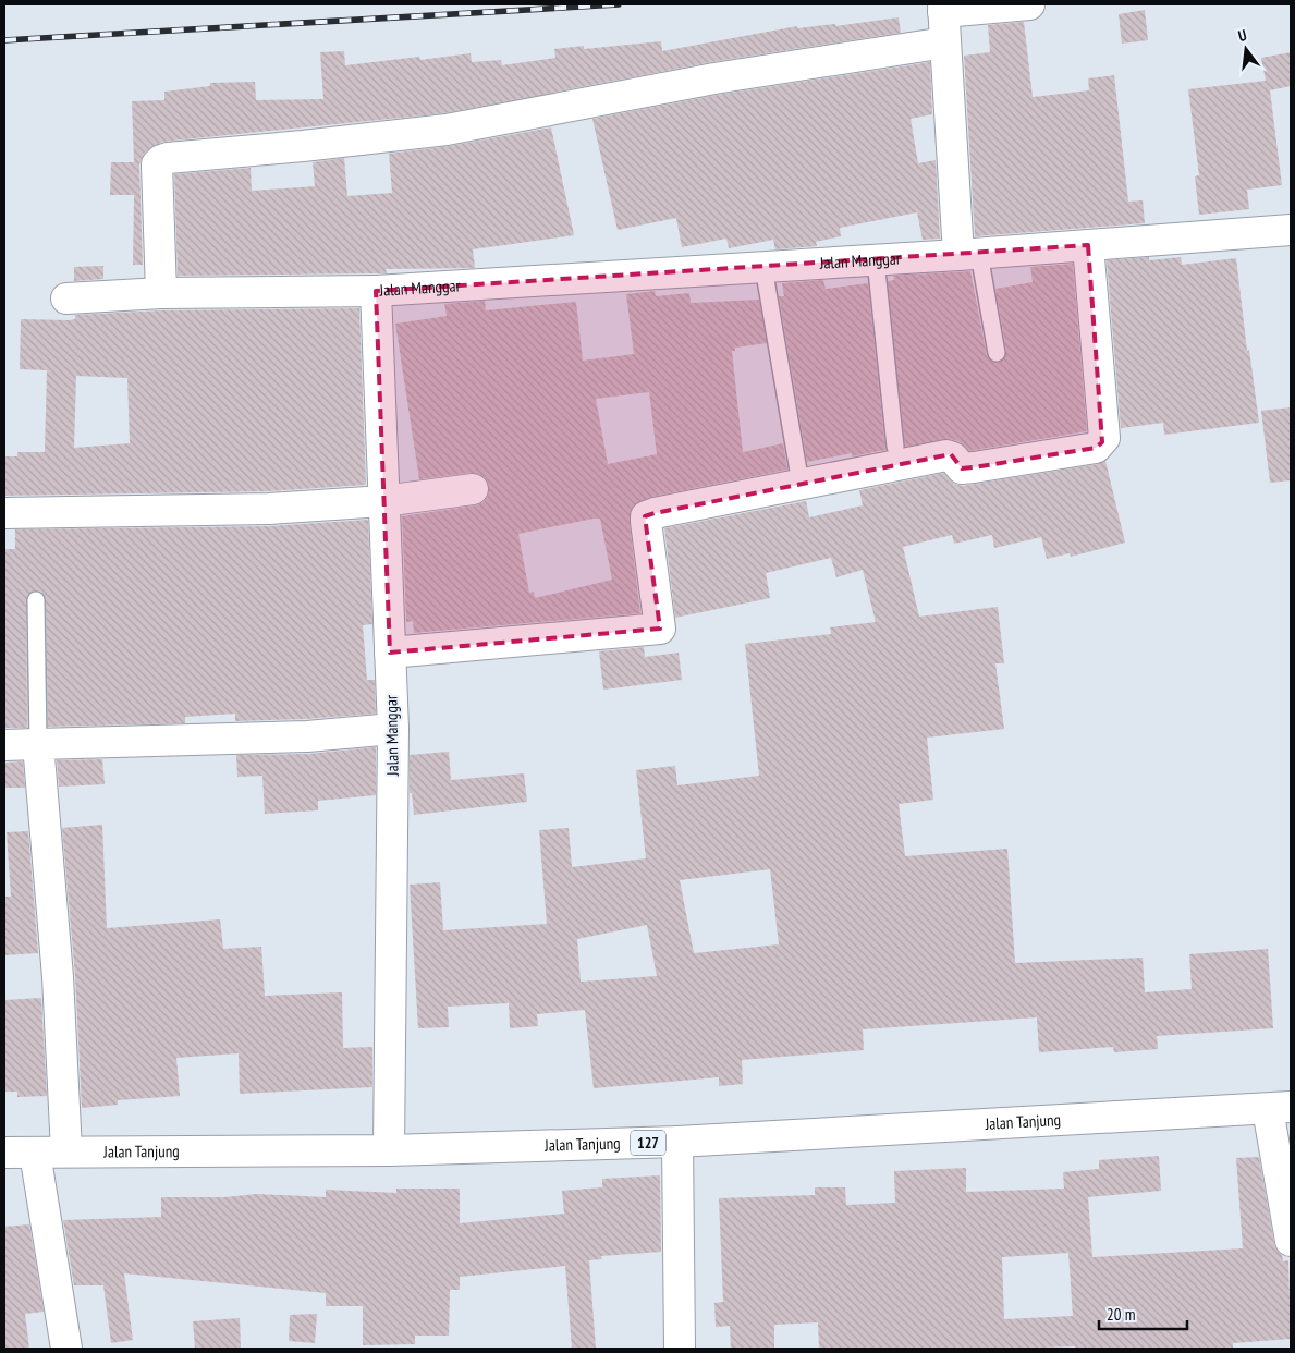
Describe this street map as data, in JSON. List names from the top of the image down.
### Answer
{
  "streets": {
    "street": ["Jalan Manggar", "Jalan Tanjung", "127"]
  },
  "crossings": [
    ["Jalan Manggar", "Jalan Tanjung"]
  ],
  "scale_bar": "20 m",
  "north": "top"
}
